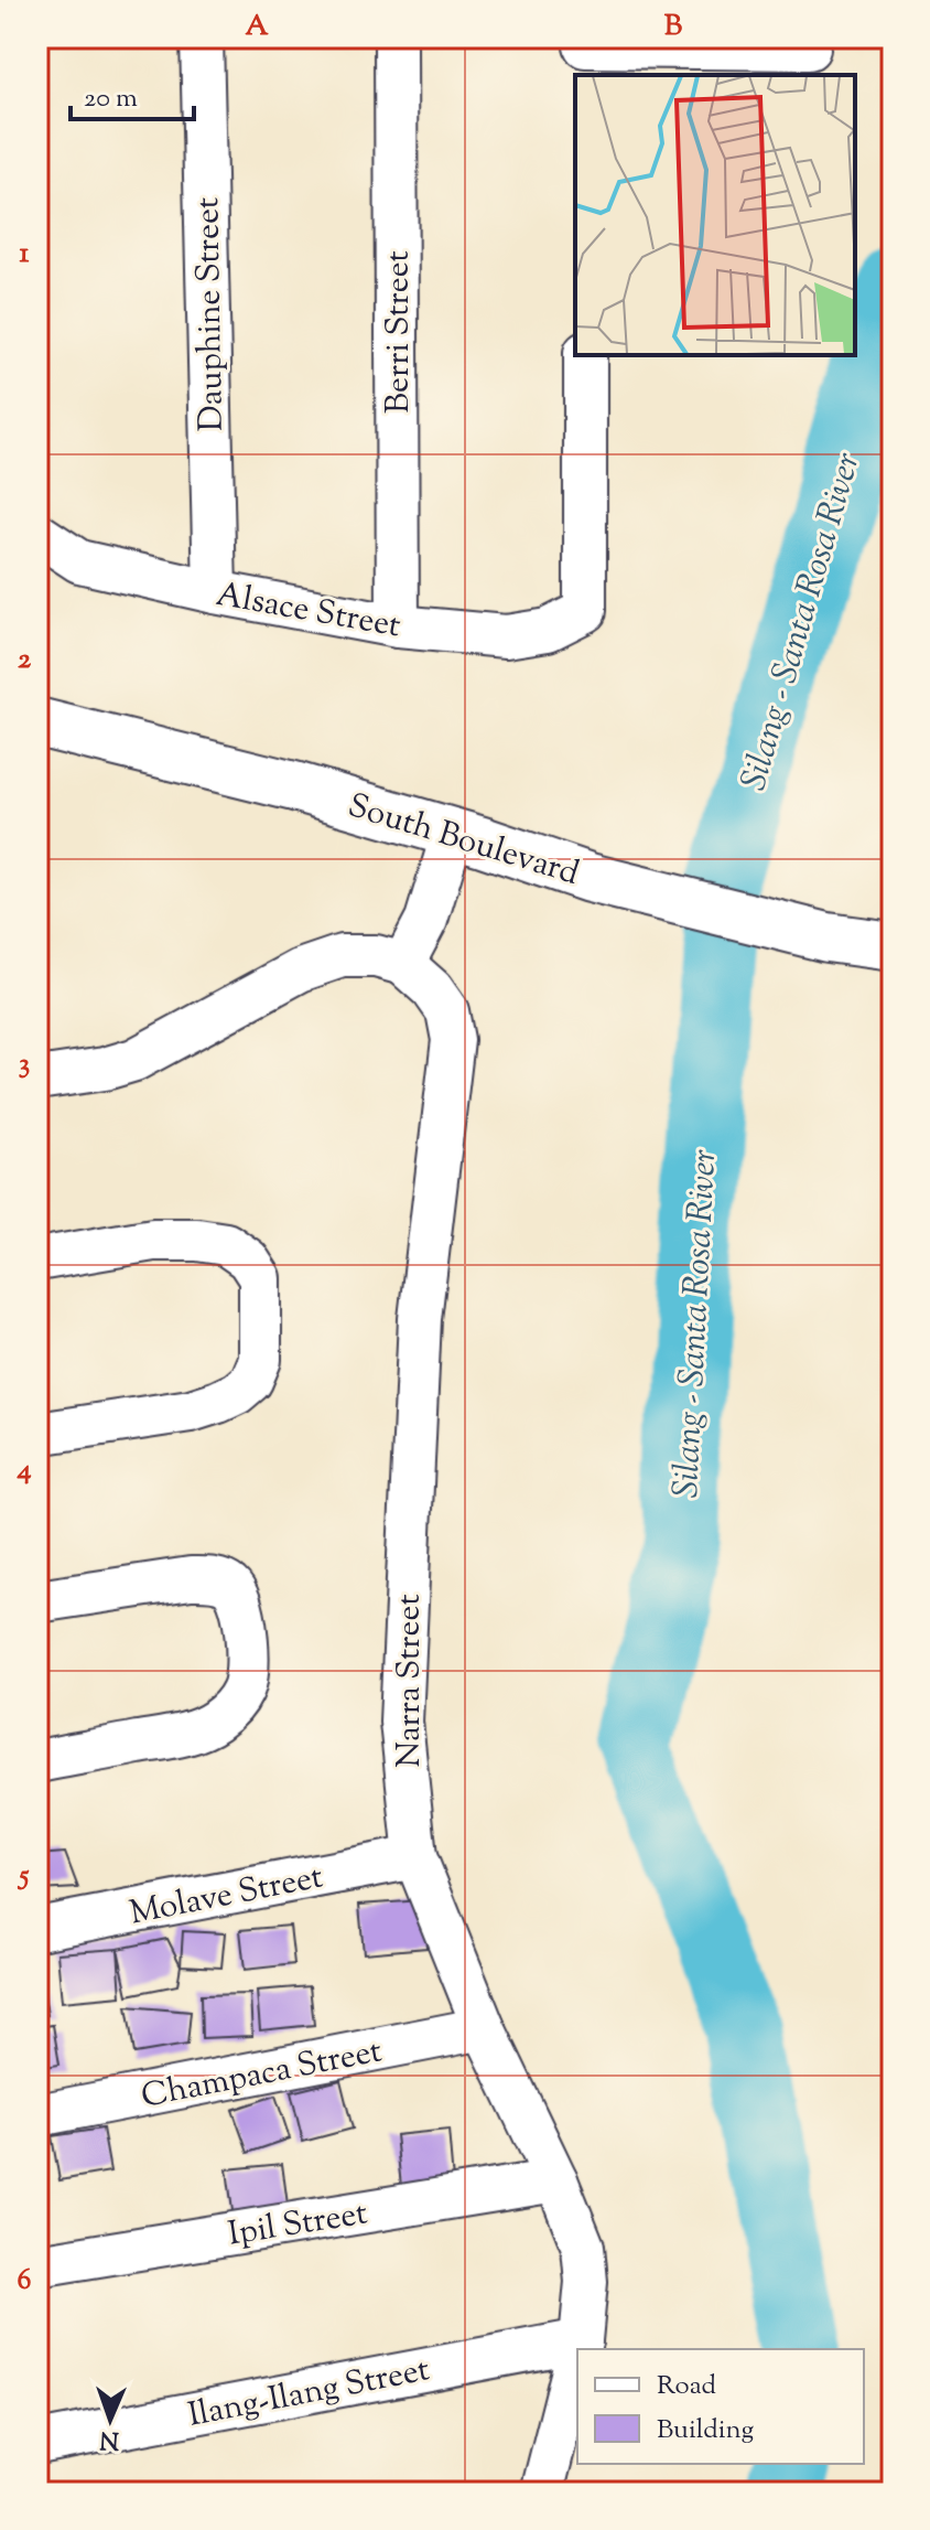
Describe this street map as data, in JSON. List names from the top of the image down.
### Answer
{
  "streets": {
    "main road": ["South Boulevard"],
    "street": [
      "Dauphine Street",
      "Berri Street",
      "Alsace Street",
      "Narra Street",
      "Molave Street",
      "Champaca Street",
      "Ipil Street",
      "Ilang-Ilang Street"
    ]
  },
  "crossings": [
    ["Dauphine Street", "Alsace Street"],
    ["Berri Street", "Alsace Street"],
    ["Narra Street", "Molave Street"],
    ["Narra Street", "Champaca Street"],
    ["Narra Street", "Ipil Street"],
    ["Narra Street", "Ilang-Ilang Street"]
  ],
  "water": ["Silang - Santa Rosa River"],
  "legend": ["Road", "Building"],
  "scale_bar": "20 m",
  "north": "bottom",
  "grid": {
    "columns": ["A", "B"],
    "rows": [
      "1",
      "2",
      "3",
      "4",
      "5",
      "6"
    ]
  }
}
